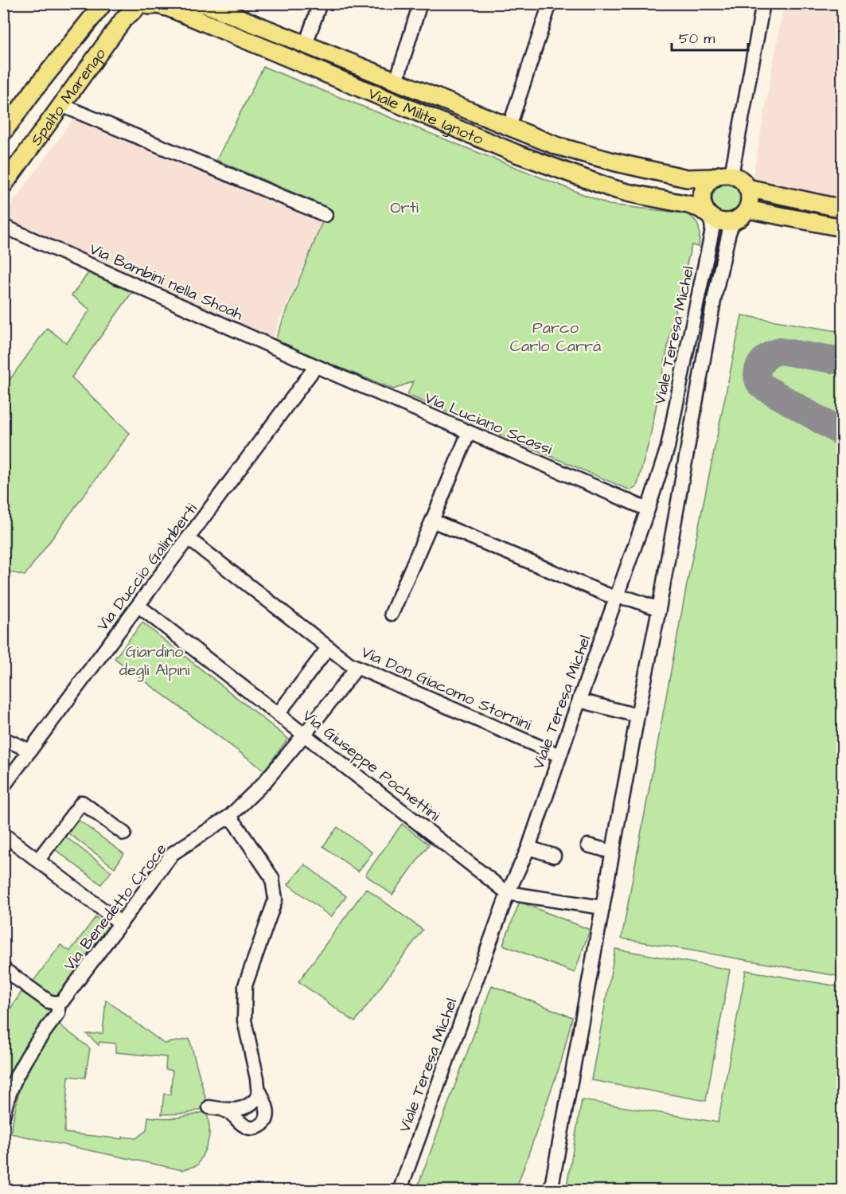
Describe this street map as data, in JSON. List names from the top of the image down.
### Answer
{
  "streets": {
    "main road": ["Spalto Marengo", "Viale Milite Ignoto"],
    "street": [
      "Via Bambini nella Shoah",
      "Viale Teresa Michel",
      "Via Luciano Scassi",
      "Via Duccio Galimberti",
      "Via Don Giacomo Stornini",
      "Via Giuseppe Pochettini",
      "Via Benedetto Croce"
    ]
  },
  "crossings": [
    ["Spalto Marengo", "Viale Milite Ignoto"],
    ["Viale Milite Ignoto", "Viale Teresa Michel"],
    ["Via Bambini nella Shoah", "Via Luciano Scassi"],
    ["Via Bambini nella Shoah", "Via Duccio Galimberti"],
    ["Viale Teresa Michel", "Via Luciano Scassi"],
    ["Viale Teresa Michel", "Via Don Giacomo Stornini"],
    ["Viale Teresa Michel", "Via Giuseppe Pochettini"],
    ["Via Luciano Scassi", "Via Duccio Galimberti"],
    ["Via Duccio Galimberti", "Via Don Giacomo Stornini"],
    ["Via Duccio Galimberti", "Via Giuseppe Pochettini"],
    ["Via Don Giacomo Stornini", "Via Benedetto Croce"],
    ["Via Giuseppe Pochettini", "Via Benedetto Croce"]
  ],
  "parks": ["Orti", "Parco Carlo Carrà", "Giardino degli Alpini"],
  "scale_bar": "50 m"
}
